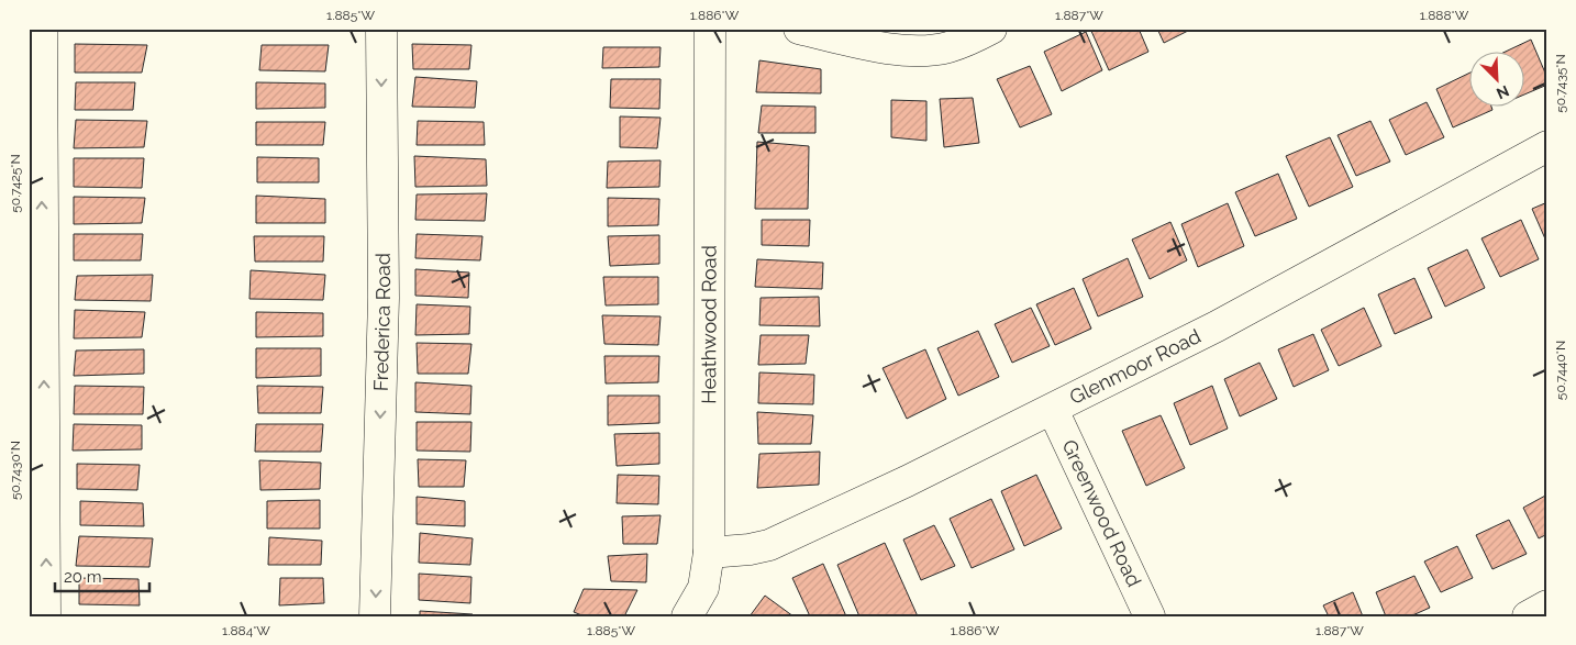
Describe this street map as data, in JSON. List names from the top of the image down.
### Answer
{
  "streets": {
    "street": [
      "Frederica Road",
      "Heathwood Road",
      "Glenmoor Road",
      "Greenwood Road"
    ]
  },
  "crossings": [
    ["Heathwood Road", "Glenmoor Road"],
    ["Glenmoor Road", "Greenwood Road"]
  ],
  "one_way": ["Frederica Road"],
  "scale_bar": "20 m",
  "north": "bottom right",
  "coordinates": [
    "1.885°W",
    "1.886°W",
    "1.887°W",
    "1.888°W",
    "50.7435°N",
    "50.7425°N",
    "50.7440°N",
    "50.7430°N",
    "1.884°W"
  ]
}
